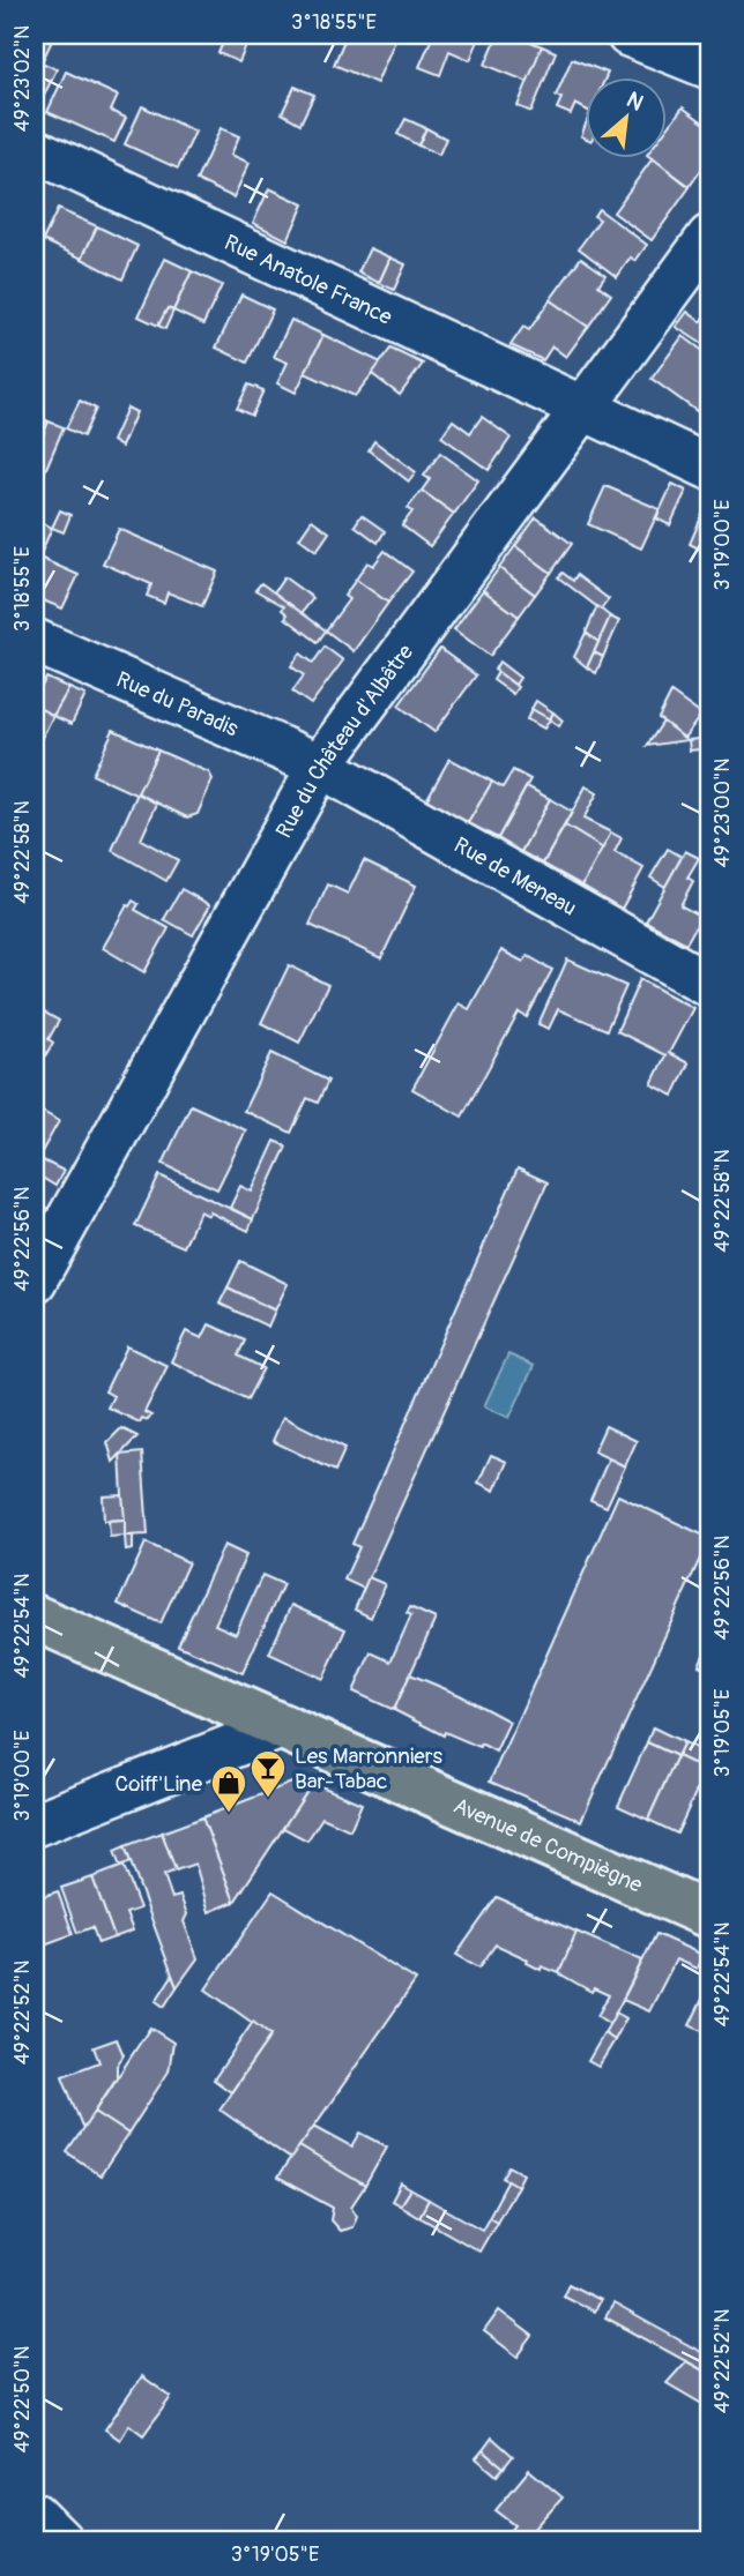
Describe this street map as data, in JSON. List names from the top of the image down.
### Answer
{
  "streets": {
    "main road": ["Avenue de Compiègne"],
    "street": [
      "Rue Anatole France",
      "Rue du Paradis",
      "Rue du Château d'Albâtre",
      "Rue de Meneau"
    ]
  },
  "crossings": [
    ["Rue Anatole France", "Rue du Château d'Albâtre"],
    ["Rue du Paradis", "Rue du Château d'Albâtre"],
    ["Rue du Paradis", "Rue de Meneau"],
    ["Rue du Château d'Albâtre", "Rue de Meneau"]
  ],
  "places": {
    "bar": ["Les Marronniers Bar-Tabac"],
    "shop": ["Coiff'Line"]
  },
  "north": "top right",
  "coordinates": [
    "3°18'55\"E",
    "49°23'02\"N",
    "3°19'00\"E",
    "49°23'00\"N",
    "49°22'58\"N",
    "49°22'56\"N",
    "49°22'54\"N",
    "3°19'05\"E",
    "49°22'52\"N",
    "49°22'50\"N"
  ]
}
